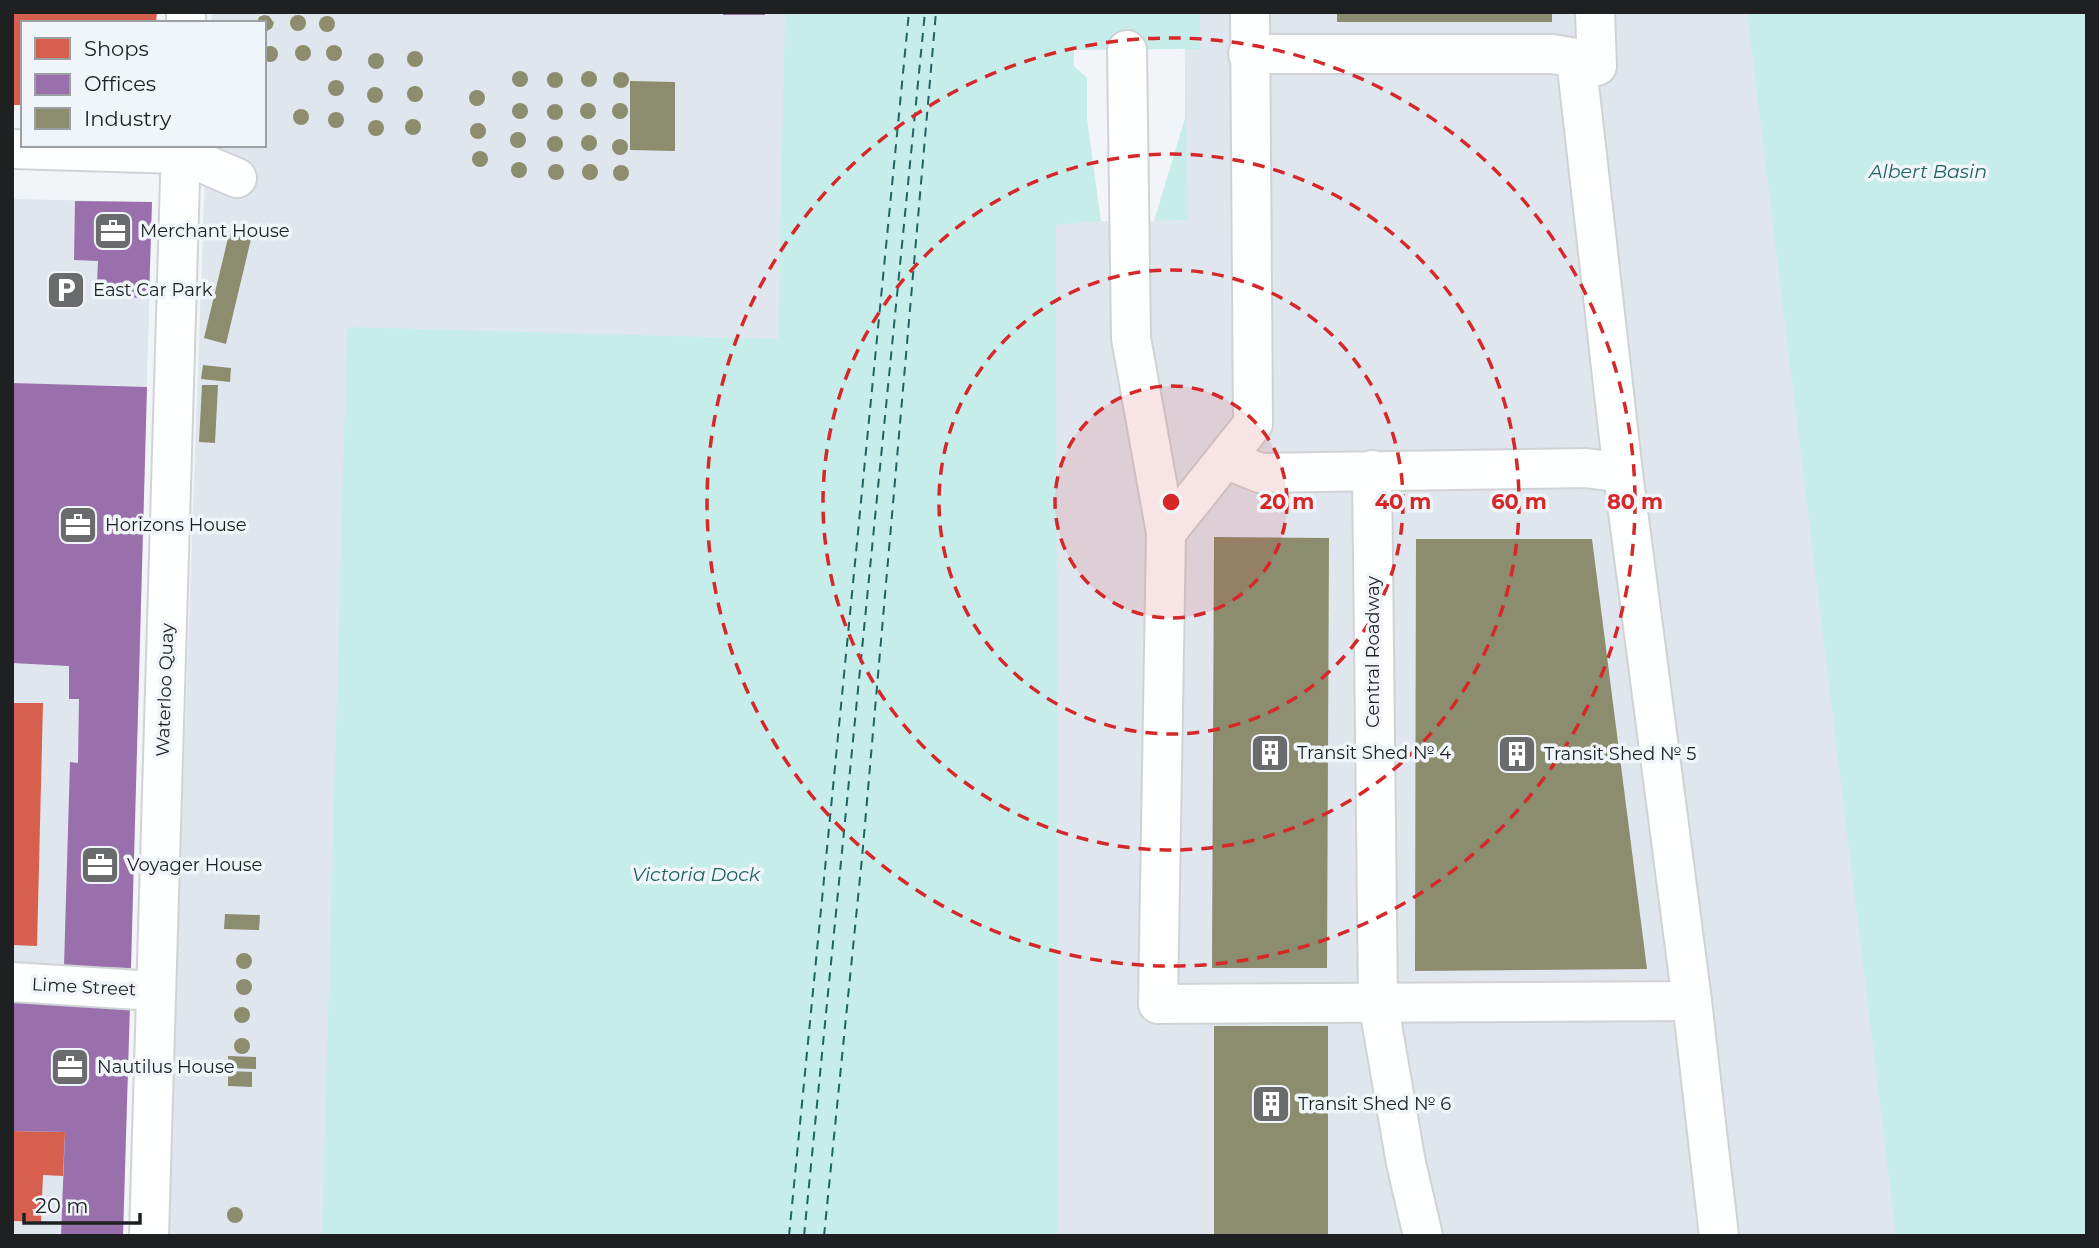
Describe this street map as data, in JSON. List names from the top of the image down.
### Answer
{
  "streets": {
    "street": ["Central Roadway", "Waterloo Quay", "Lime Street"]
  },
  "crossings": [
    ["Waterloo Quay", "Lime Street"]
  ],
  "water": ["Albert Basin", "Victoria Dock"],
  "places": {
    "office": [
      "Merchant House",
      "Horizons House",
      "Voyager House",
      "Nautilus House"
    ],
    "parking": ["East Car Park"],
    "building": ["Transit Shed № 4", "Transit Shed № 5", "Transit Shed № 6"]
  },
  "legend": ["Shops", "Offices", "Industry"],
  "scale_bar": "20 m",
  "rings": [
    "20 m",
    "40 m",
    "60 m",
    "80 m"
  ]
}
